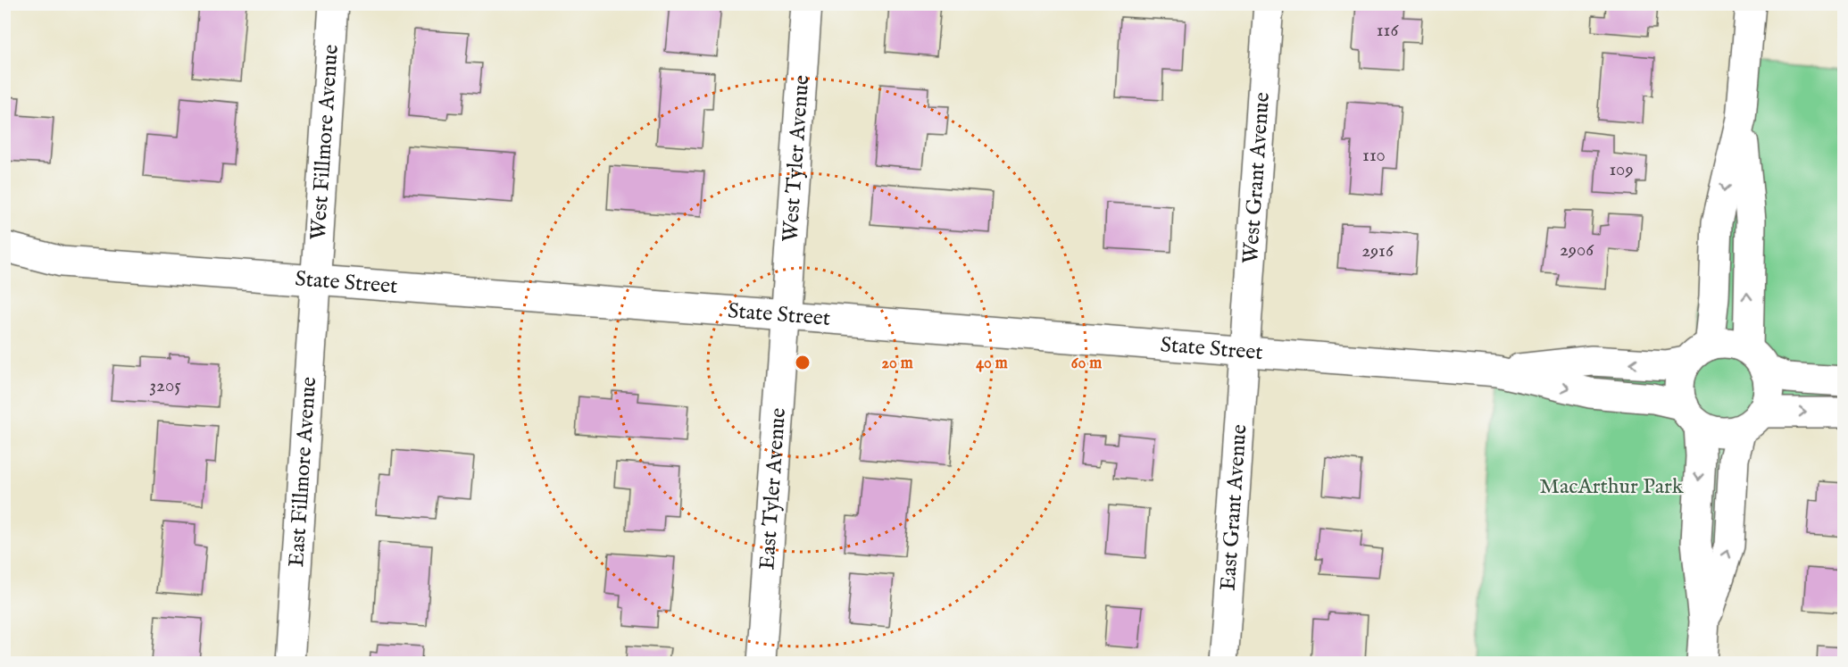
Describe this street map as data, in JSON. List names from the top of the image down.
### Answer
{
  "streets": {
    "street": [
      "West Fillmore Avenue",
      "West Tyler Avenue",
      "West Grant Avenue",
      "State Street",
      "East Fillmore Avenue",
      "East Tyler Avenue",
      "East Grant Avenue"
    ]
  },
  "crossings": [
    ["West Fillmore Avenue", "State Street"],
    ["West Fillmore Avenue", "East Fillmore Avenue"],
    ["West Tyler Avenue", "State Street"],
    ["West Tyler Avenue", "East Tyler Avenue"],
    ["West Grant Avenue", "State Street"],
    ["West Grant Avenue", "East Grant Avenue"],
    ["State Street", "East Fillmore Avenue"],
    ["State Street", "East Tyler Avenue"],
    ["State Street", "East Grant Avenue"]
  ],
  "parks": ["MacArthur Park"],
  "house_numbers": [
    "116",
    "110",
    "109",
    "2906",
    "2916",
    "3205"
  ],
  "rings": ["20 m", "40 m", "60 m"]
}
